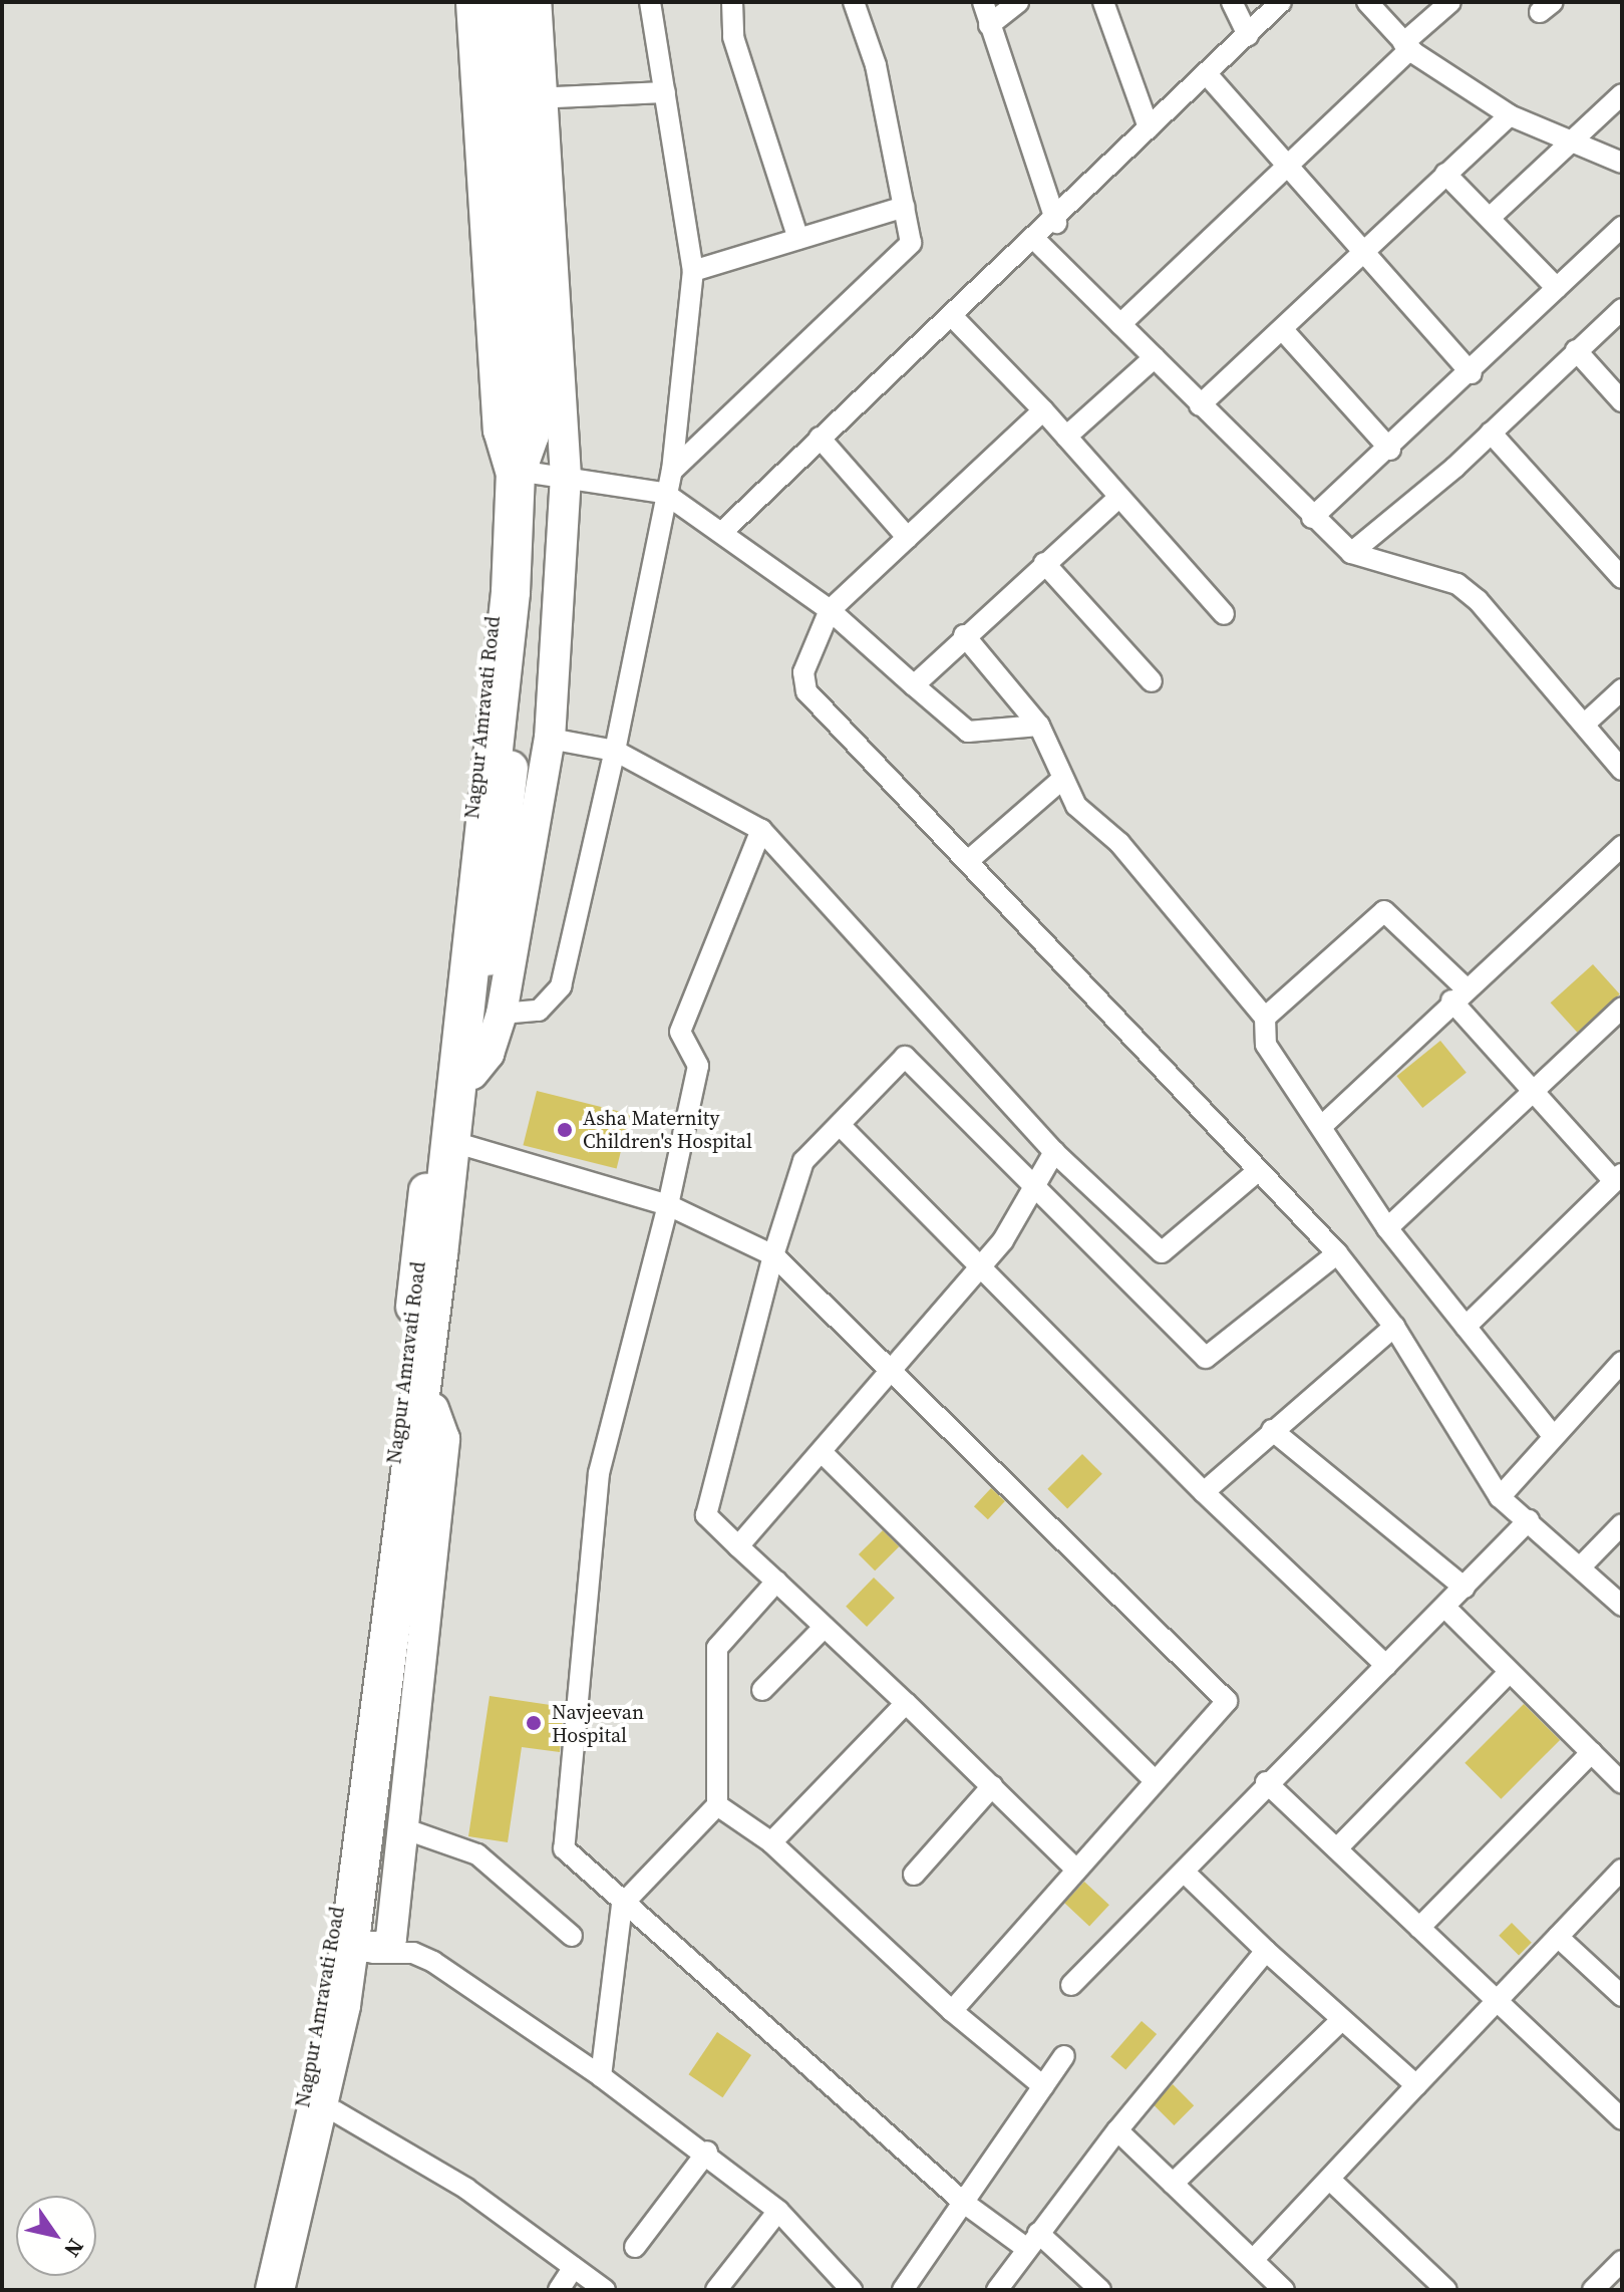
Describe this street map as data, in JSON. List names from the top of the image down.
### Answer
{
  "streets": {
    "highway": ["Nagpur Amravati Road"]
  },
  "places": ["Asha Maternity Children's Hospital", "Navjeevan Hospital"],
  "north": "bottom right"
}
